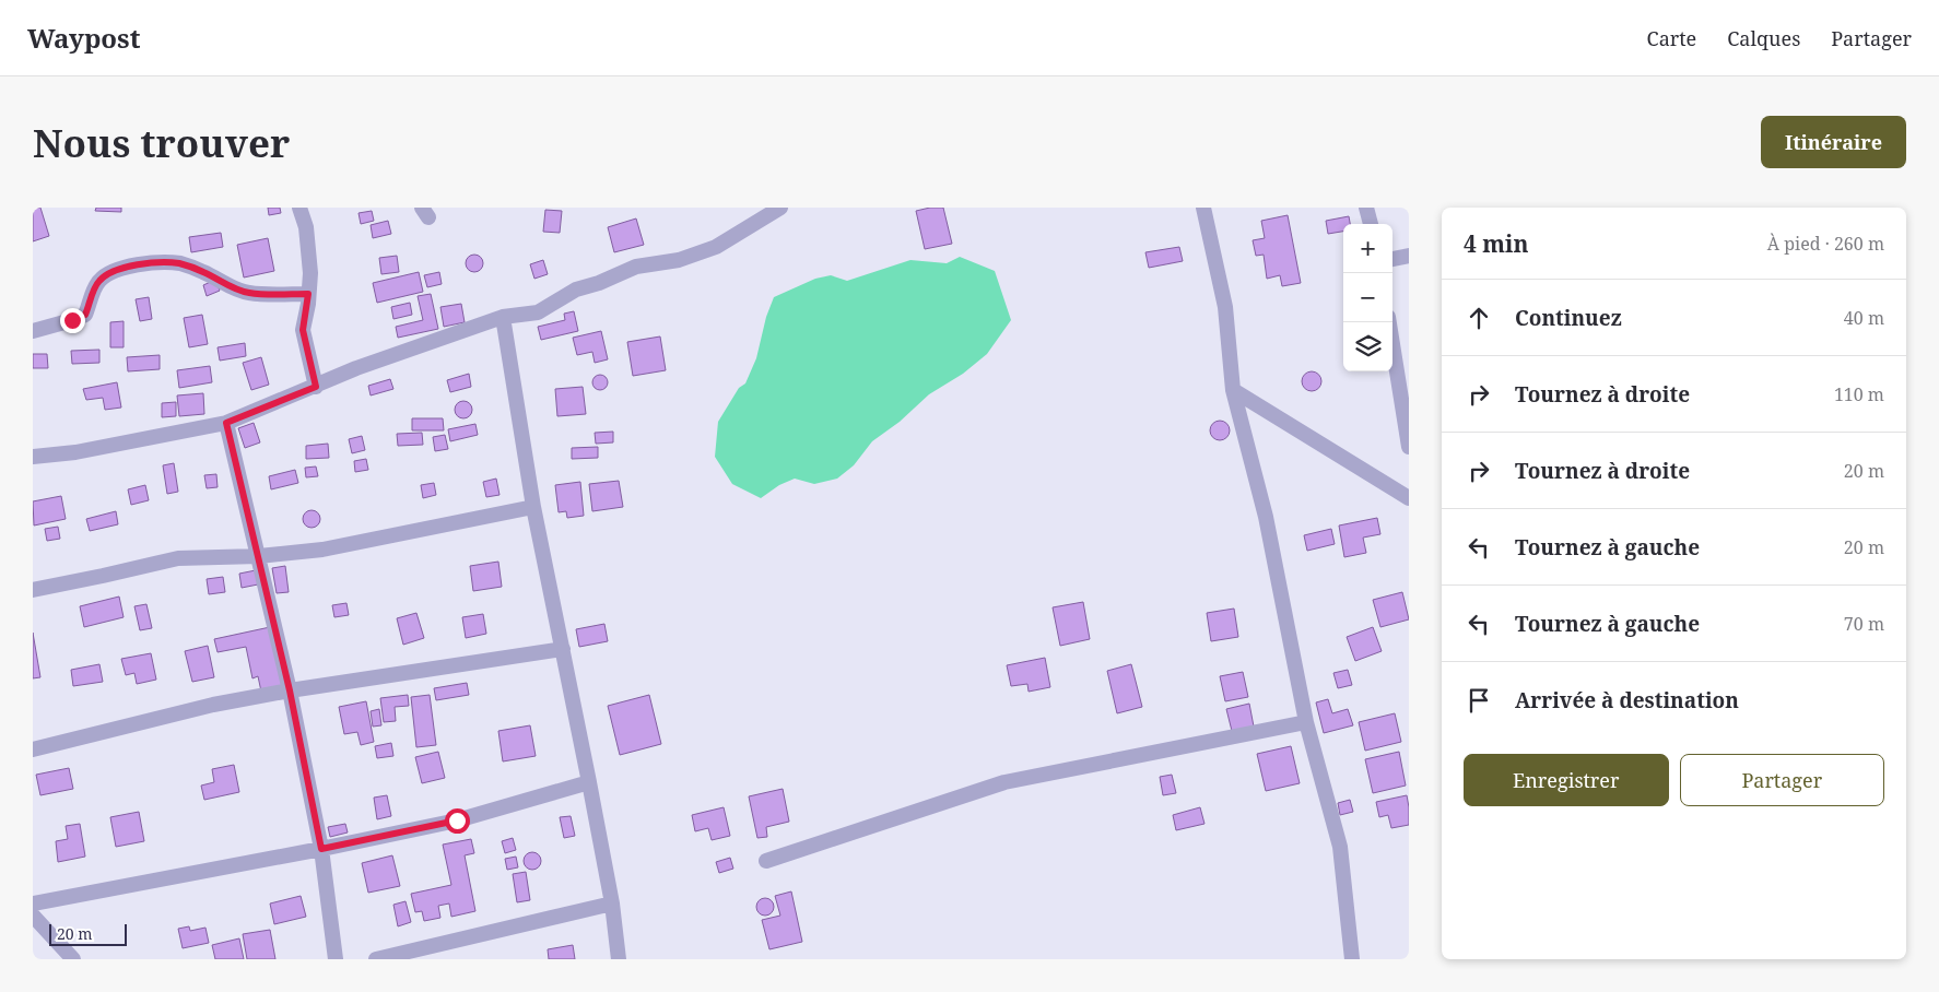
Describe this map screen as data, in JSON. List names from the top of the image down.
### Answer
{
  "scale_bar": "20 m",
  "page": {
    "header": "Waypost",
    "nav": ["Carte", "Calques", "Partager"],
    "buttons": [
      "Itinéraire",
      ["Enregistrer", "Partager"]
    ],
    "title": "Nous trouver",
    "heading": ["4 min", "À pied · 260 m"],
    "map_buttons": ["+", "−"],
    "list": [
      ["Continuez", "40 m"],
      ["Tournez à droite", "110 m"],
      ["Tournez à droite", "20 m"],
      ["Tournez à gauche", "20 m"],
      ["Tournez à gauche", "70 m"],
      "Arrivée à destination"
    ],
    "scale": "20 m"
  }
}
